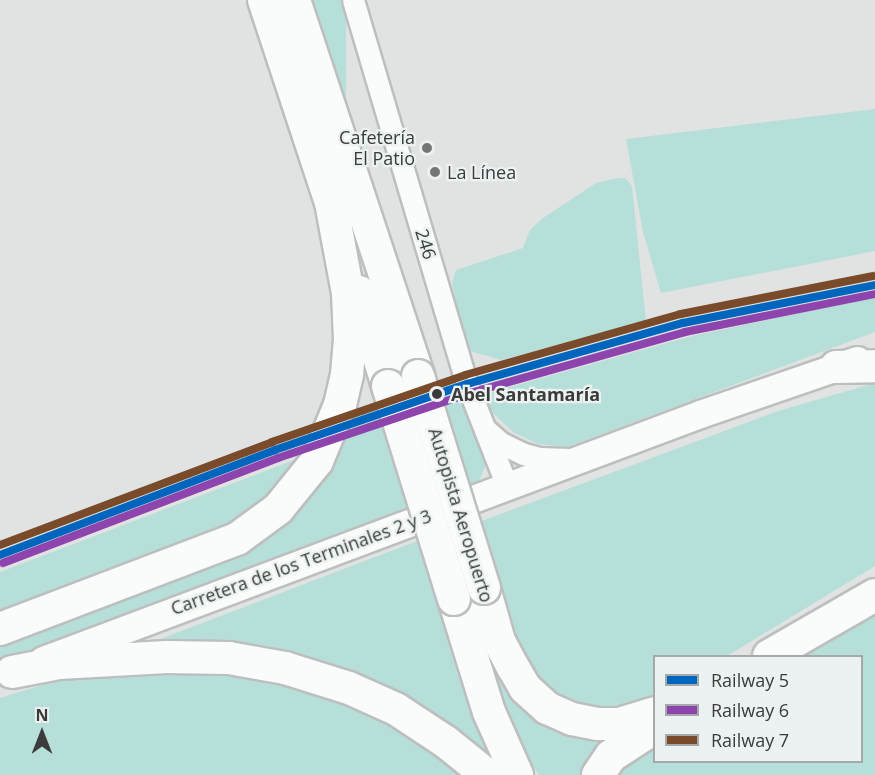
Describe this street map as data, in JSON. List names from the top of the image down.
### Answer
{
  "streets": {
    "highway": ["Autopista Aeropuerto"],
    "main road": ["Carretera de los Terminales 2 y 3"],
    "street": ["246"]
  },
  "crossings": [
    ["246", "Carretera de los Terminales 2 y 3"]
  ],
  "places": ["Cafetería El Patio", "La Línea", "Abel Santamaría"],
  "lines": ["rail line 7", "rail line 5", "rail line 6"],
  "legend": ["Railway 5", "Railway 6", "Railway 7"],
  "north": "top"
}
